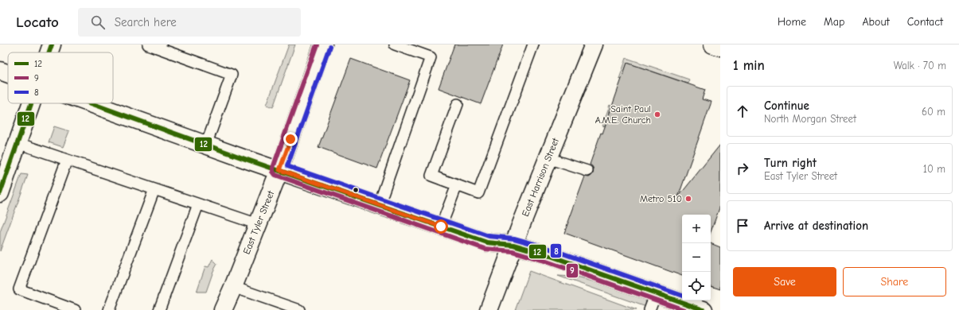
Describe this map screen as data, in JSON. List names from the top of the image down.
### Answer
{
  "streets": {
    "street": ["East Harrison Street", "East Tyler Street"]
  },
  "places": ["Saint Paul A.M.E. Church", "Metro 510"],
  "lines": ["transit line 12", "transit line 9", "transit line 8"],
  "legend": ["12", "9", "8"],
  "page": {
    "header": "Locato",
    "search": "Search here",
    "nav": [
      "Home",
      "Map",
      "About",
      "Contact"
    ],
    "heading": ["1 min", "Walk · 70 m"],
    "list": [
      ["Continue", "North Morgan Street", "60 m"],
      ["Turn right", "East Tyler Street", "10 m"],
      "Arrive at destination"
    ],
    "map_buttons": ["+", "−"],
    "buttons": ["Save", "Share"]
  }
}
